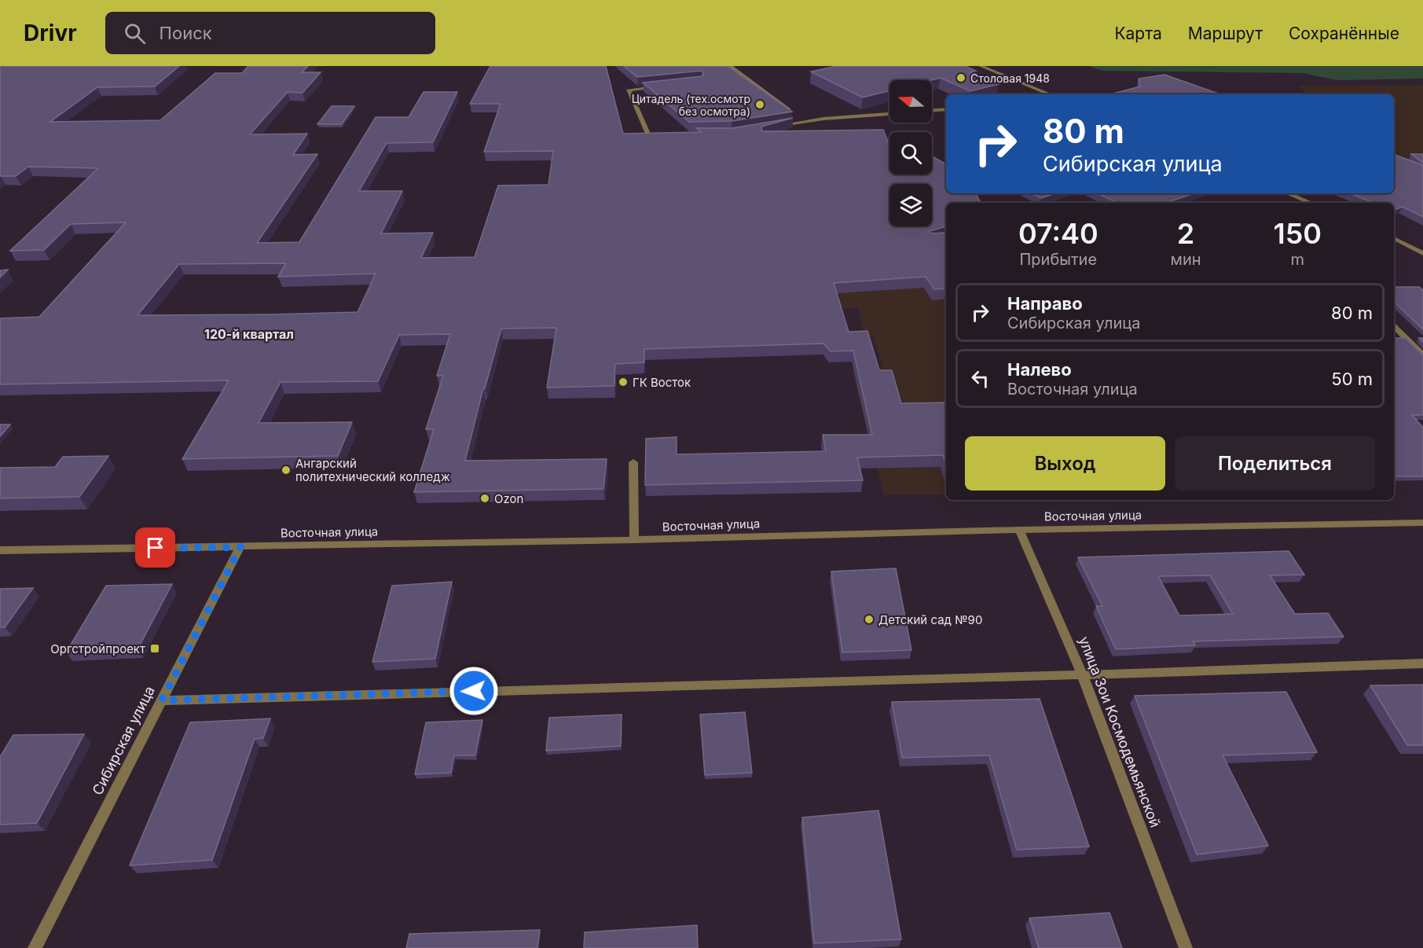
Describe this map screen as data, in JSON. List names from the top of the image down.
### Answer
{
  "streets": {
    "street": ["Восточная улица", "улица Зои Космодемьянской", "Сибирская улица"]
  },
  "crossings": [
    ["Восточная улица", "улица Зои Космодемьянской"],
    ["Восточная улица", "Сибирская улица"]
  ],
  "districts": ["120-й квартал"],
  "places": {
    "other": [
      "Столовая 1948",
      "Цитадель (тех.осмотр без осмотра)",
      "ГК Восток",
      "Ангарский политехнический колледж",
      "Ozon",
      "Детский сад №90"
    ],
    "transit": ["Оргстройпроект"]
  },
  "north": "left",
  "page": {
    "header": "Drivr",
    "search": "Поиск",
    "nav": ["Карта", "Маршрут", "Сохранённые"],
    "turn": ["80 m", "Сибирская улица"],
    "eta": [
      "07:40",
      "Прибытие",
      "2",
      "мин",
      "150",
      "m"
    ],
    "list": [
      {
        "name": "Направо",
        "note": "Сибирская улица",
        "value": "80 m"
      },
      {
        "name": "Налево",
        "note": "Восточная улица",
        "value": "50 m"
      }
    ],
    "buttons": ["Выход", "Поделиться"]
  }
}
